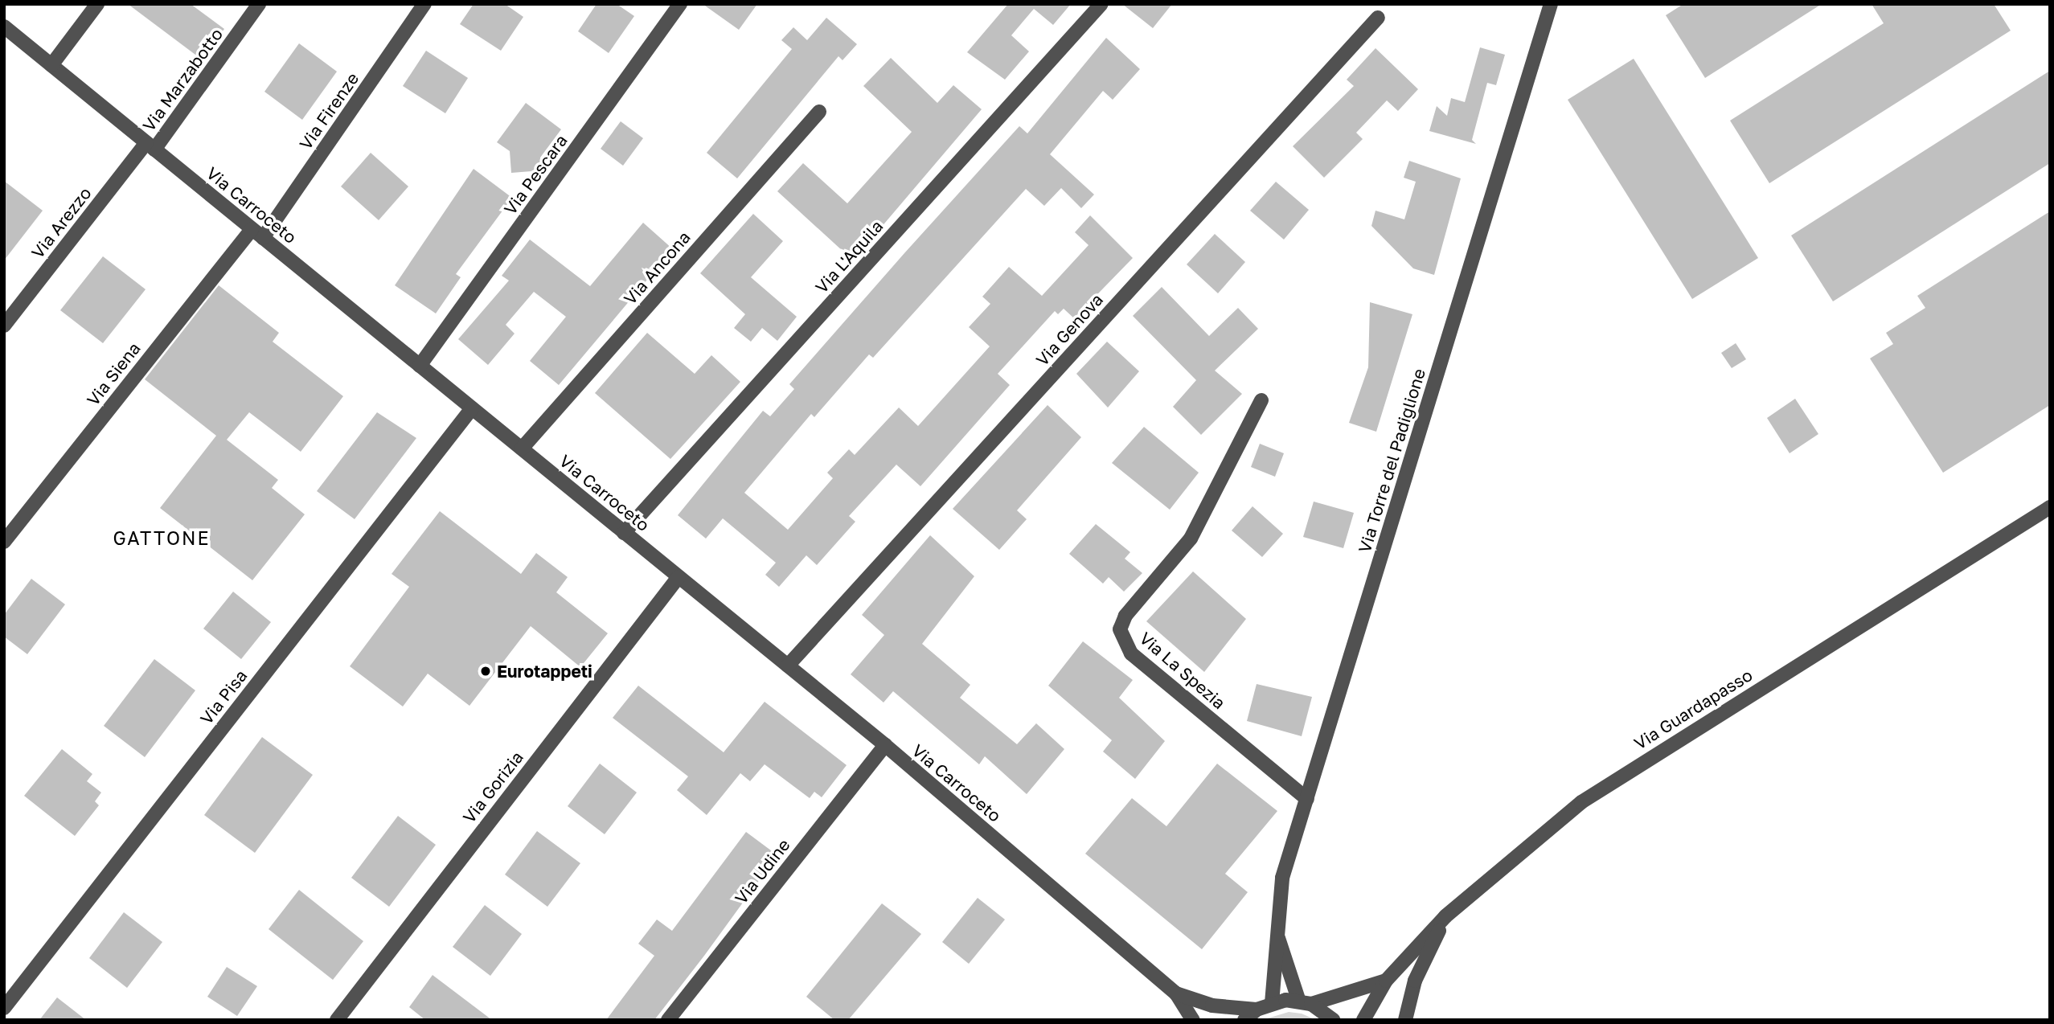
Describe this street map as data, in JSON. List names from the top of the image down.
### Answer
{
  "streets": {
    "street": [
      "Via Marzabotto",
      "Via Firenze",
      "Via Pescara",
      "Via Carroceto",
      "Via Arezzo",
      "Via L'Aquila",
      "Via Ancona",
      "Via Genova",
      "Via Siena",
      "Via Torre del Padiglione",
      "Via La Spezia",
      "Via Pisa",
      "Via Guardapasso",
      "Via Gorizia",
      "Via Udine"
    ]
  },
  "crossings": [
    ["Via Marzabotto", "Via Carroceto"],
    ["Via Marzabotto", "Via Arezzo"],
    ["Via Firenze", "Via Carroceto"],
    ["Via Firenze", "Via Siena"],
    ["Via Pescara", "Via Carroceto"],
    ["Via Carroceto", "Via Arezzo"],
    ["Via Carroceto", "Via L'Aquila"],
    ["Via Carroceto", "Via Ancona"],
    ["Via Carroceto", "Via Genova"],
    ["Via Carroceto", "Via Siena"],
    ["Via Carroceto", "Via Pisa"],
    ["Via Carroceto", "Via Gorizia"],
    ["Via Carroceto", "Via Udine"],
    ["Via Torre del Padiglione", "Via La Spezia"]
  ],
  "districts": ["GATTONE"],
  "places": ["Eurotappeti"]
}
